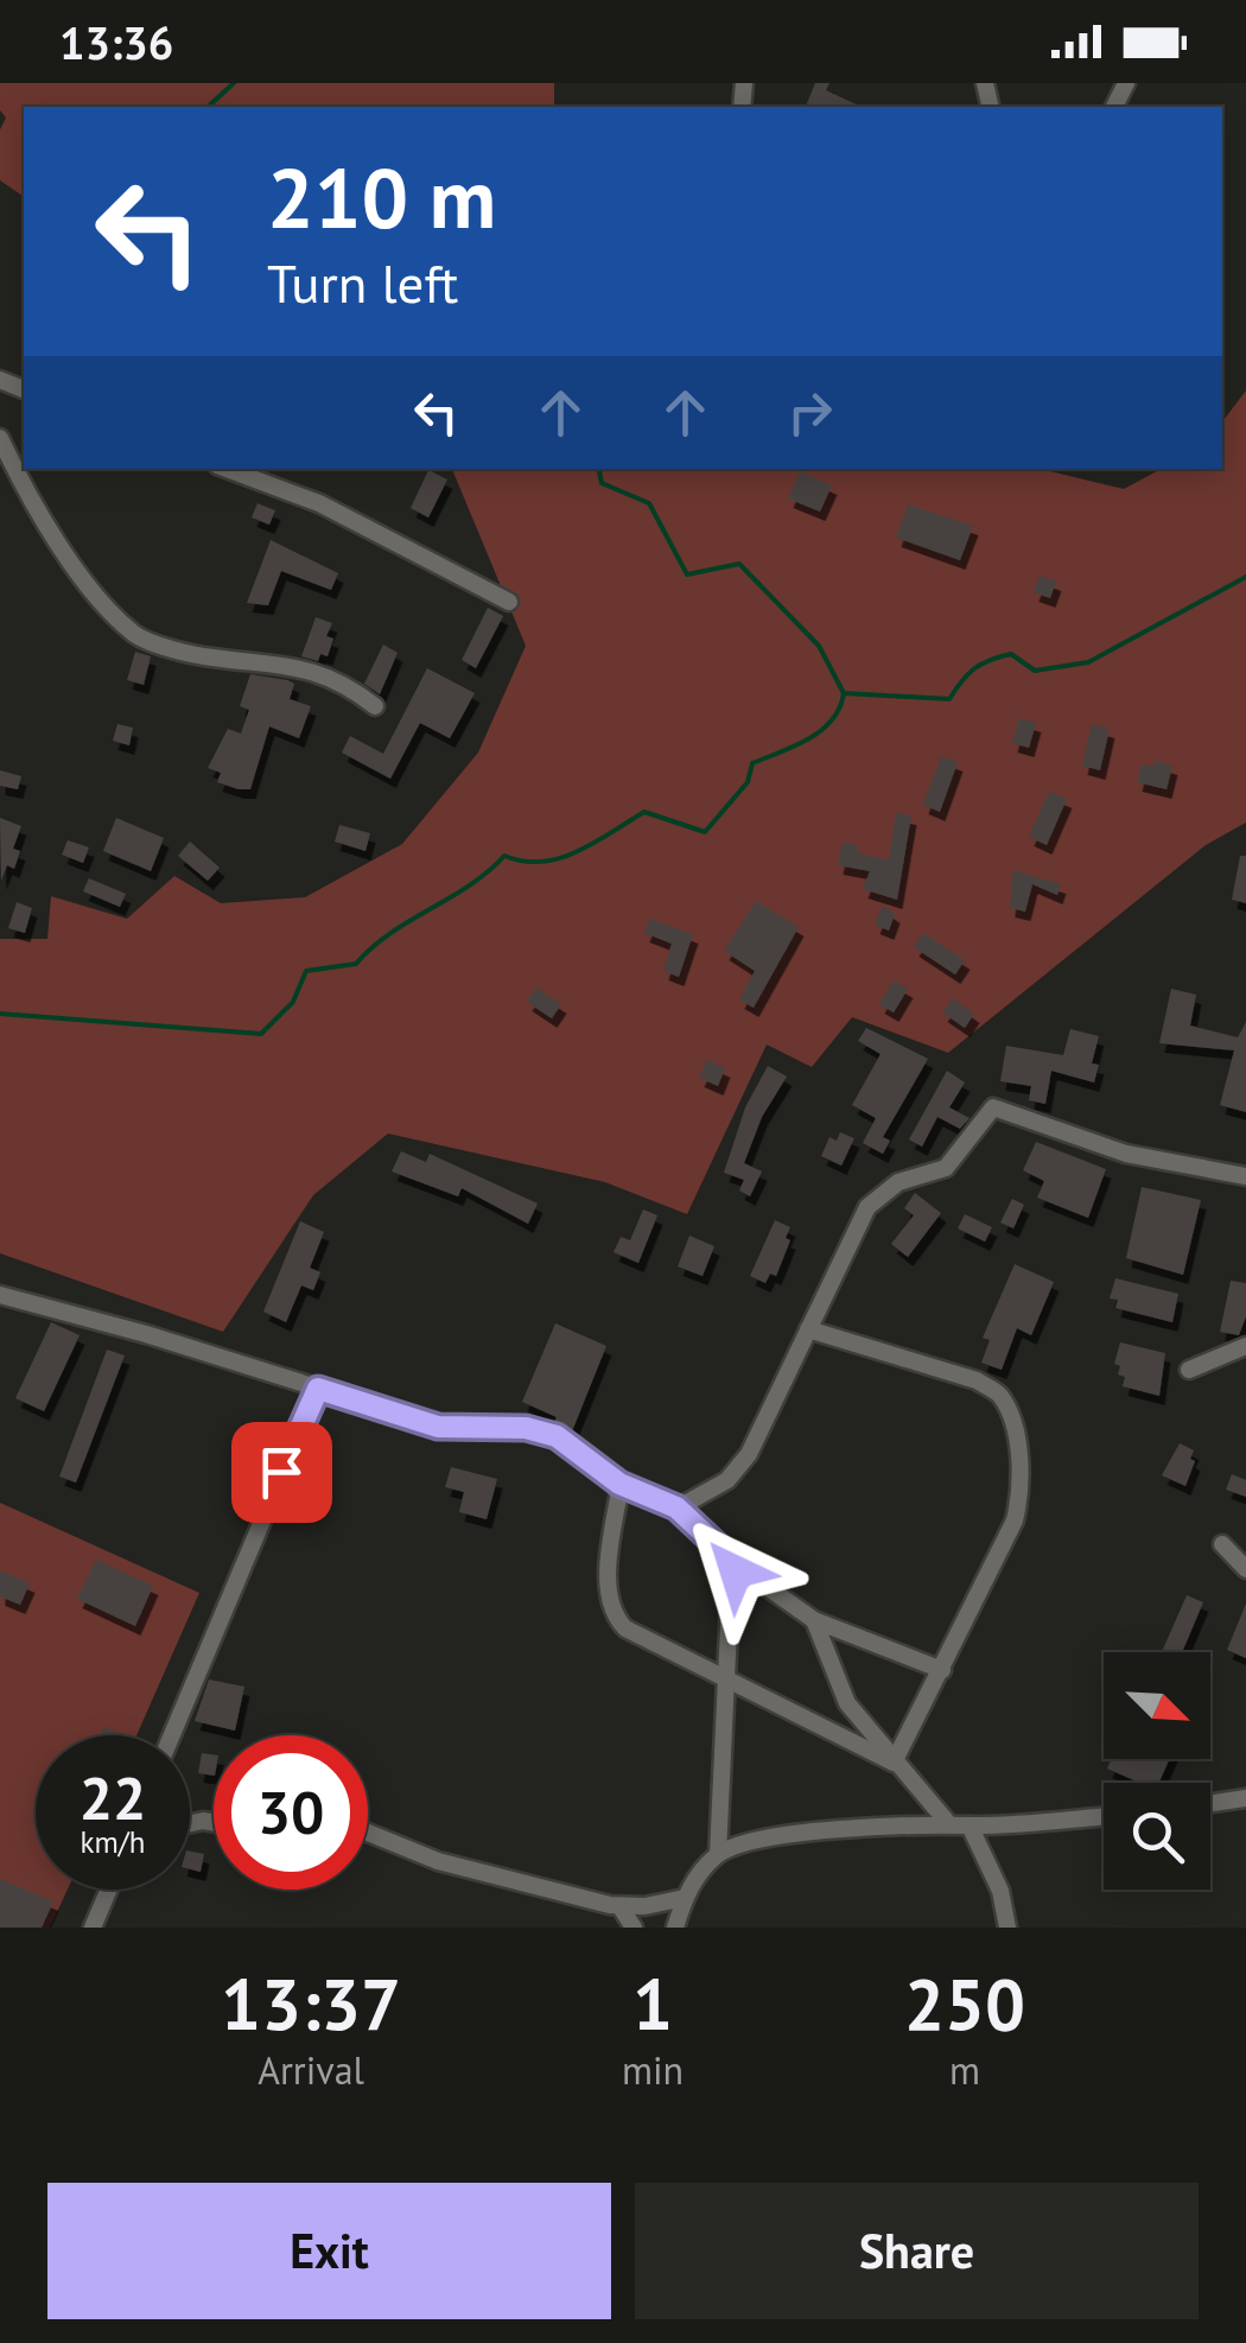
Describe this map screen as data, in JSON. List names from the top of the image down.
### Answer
{
  "north": "bottom right",
  "page": {
    "status": "13:36",
    "turn": ["210 m", "Turn left"],
    "speed": "22 km/h",
    "limit": "30",
    "eta": [
      "13:37",
      "Arrival",
      "1",
      "min",
      "250",
      "m"
    ],
    "buttons": ["Exit", "Share"]
  }
}
